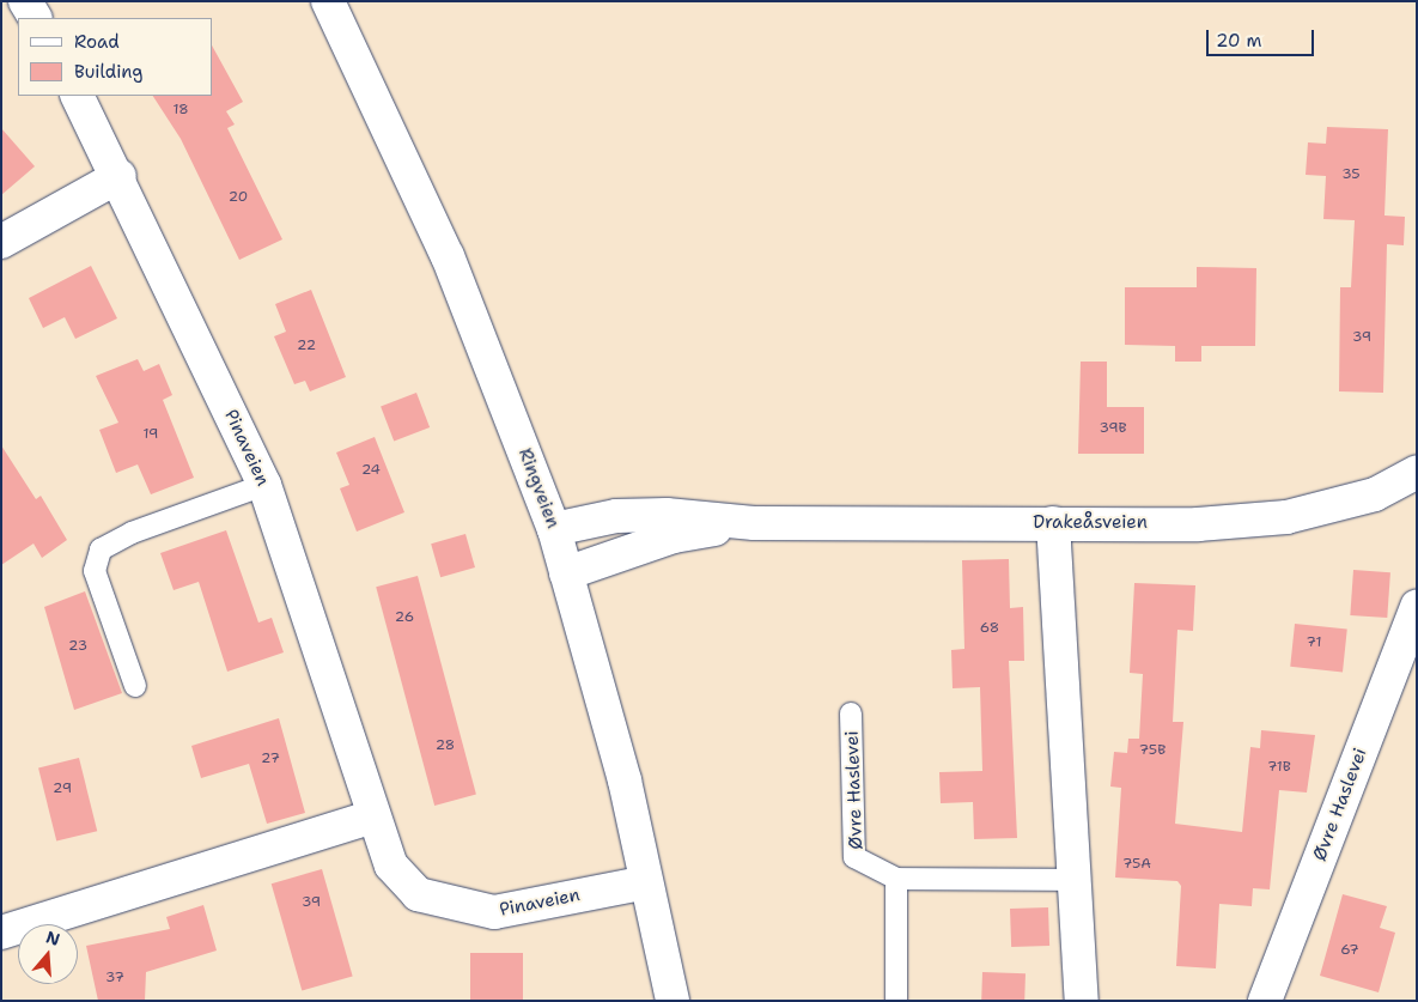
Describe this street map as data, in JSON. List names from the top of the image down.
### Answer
{
  "streets": {
    "street": [
      "Pinaveien",
      "Ringveien",
      "Drakeåsveien",
      "Øvre Haslevei"
    ]
  },
  "crossings": [
    ["Pinaveien", "Ringveien"],
    ["Ringveien", "Drakeåsveien"]
  ],
  "house_numbers": [
    "18",
    "35",
    "20",
    "39",
    "22",
    "39B",
    "19",
    "24",
    "26",
    "68",
    "71",
    "23",
    "28",
    "75B",
    "27",
    "71B",
    "29",
    "75A",
    "39",
    "67",
    "37"
  ],
  "legend": ["Road", "Building"],
  "scale_bar": "20 m",
  "north": "top"
}
